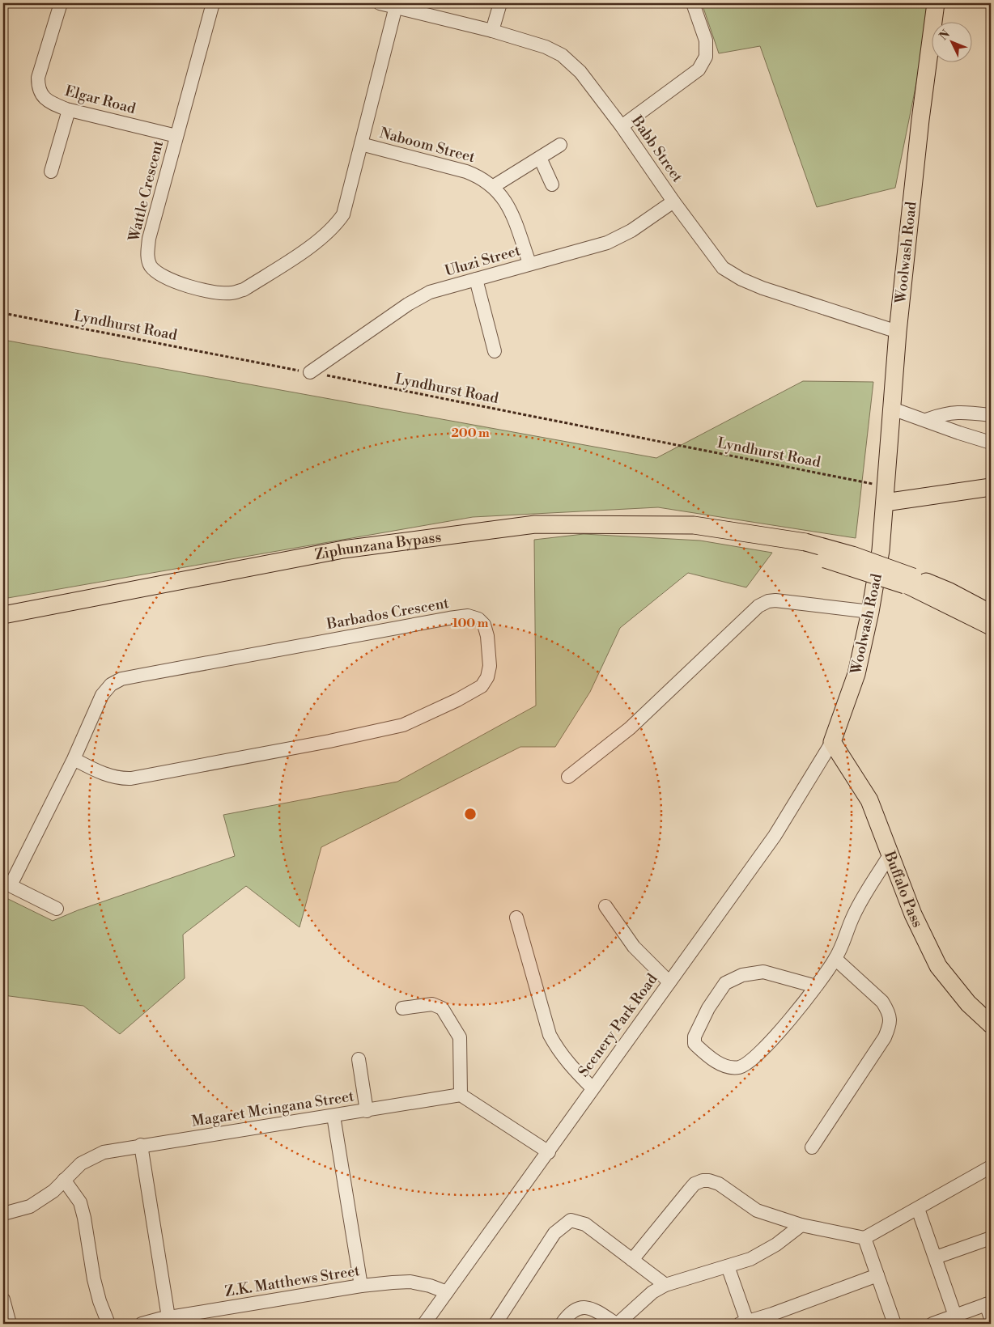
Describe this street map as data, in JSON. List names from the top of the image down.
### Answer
{
  "streets": {
    "main road": ["Woolwash Road", "Ziphunzana Bypass", "Buffalo Pass"],
    "street": [
      "Elgar Road",
      "Naboom Street",
      "Babb Street",
      "Wattle Crescent",
      "Uluzi Street",
      "Barbados Crescent",
      "Scenery Park Road",
      "Magaret Mcingana Street",
      "Z.K. Matthews Street"
    ],
    "path": ["Lyndhurst Road"]
  },
  "crossings": [
    ["Elgar Road", "Wattle Crescent"],
    ["Naboom Street", "Wattle Crescent"],
    ["Naboom Street", "Uluzi Street"],
    ["Babb Street", "Wattle Crescent"],
    ["Babb Street", "Woolwash Road"],
    ["Babb Street", "Uluzi Street"],
    ["Woolwash Road", "Lyndhurst Road"],
    ["Woolwash Road", "Buffalo Pass"],
    ["Woolwash Road", "Scenery Park Road"],
    ["Uluzi Street", "Lyndhurst Road"],
    ["Buffalo Pass", "Scenery Park Road"],
    ["Scenery Park Road", "Z.K. Matthews Street"]
  ],
  "north": "top left",
  "rings": ["200 m", "100 m"]
}
